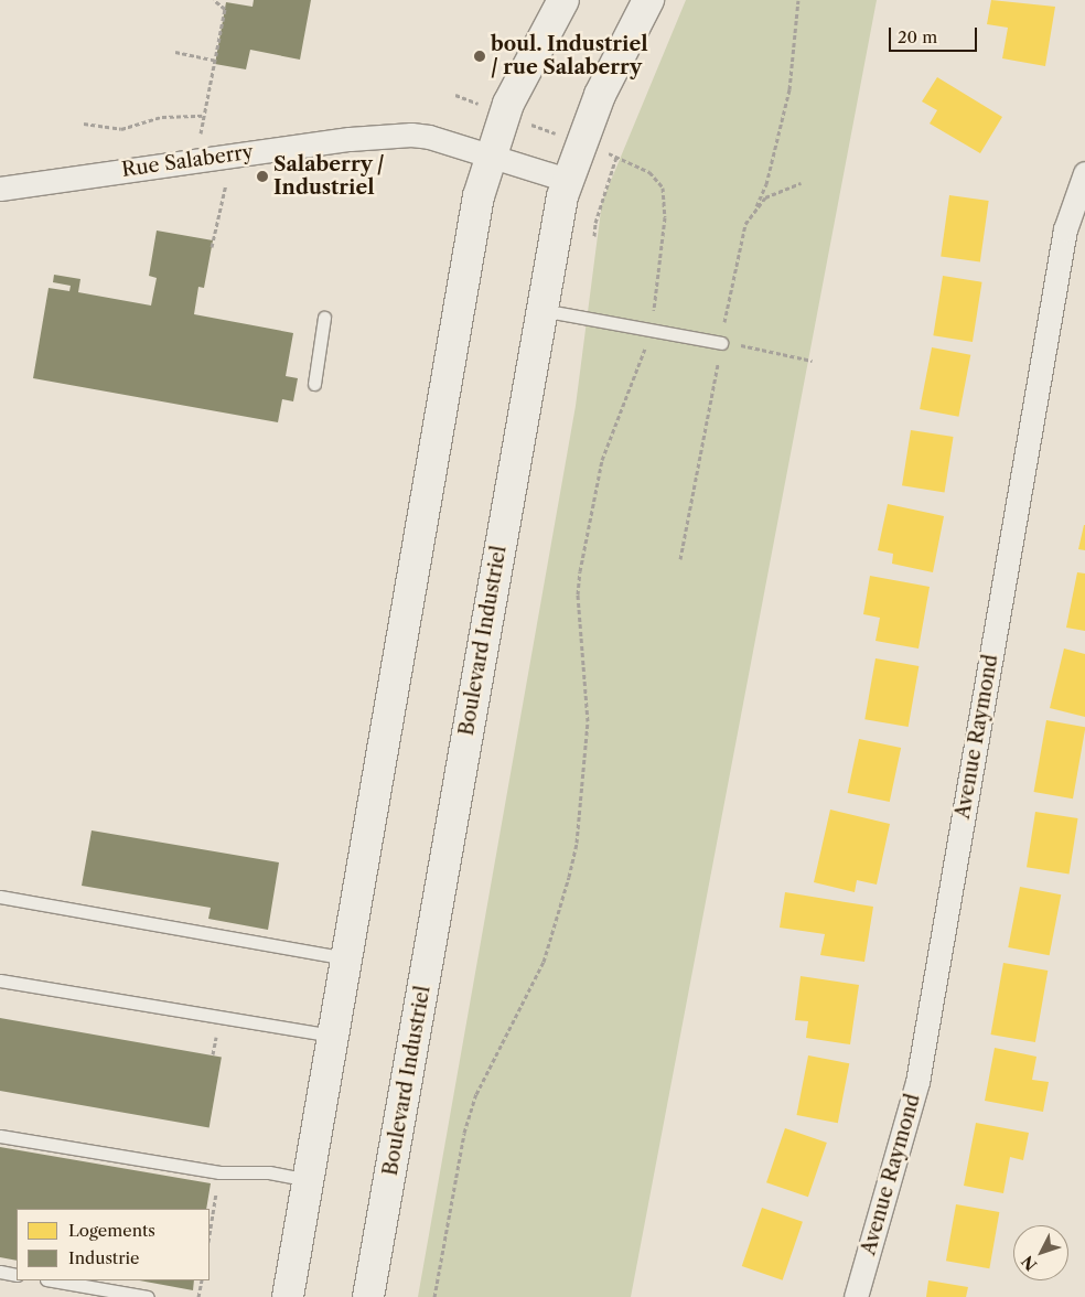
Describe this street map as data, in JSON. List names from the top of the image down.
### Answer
{
  "streets": {
    "street": ["Rue Salaberry", "Boulevard Industriel", "Avenue Raymond"]
  },
  "crossings": [
    ["Rue Salaberry", "Boulevard Industriel"]
  ],
  "places": ["boul. Industriel / rue Salaberry", "Salaberry / Industriel"],
  "legend": ["Logements", "Industrie"],
  "scale_bar": "20 m",
  "north": "bottom left"
}
